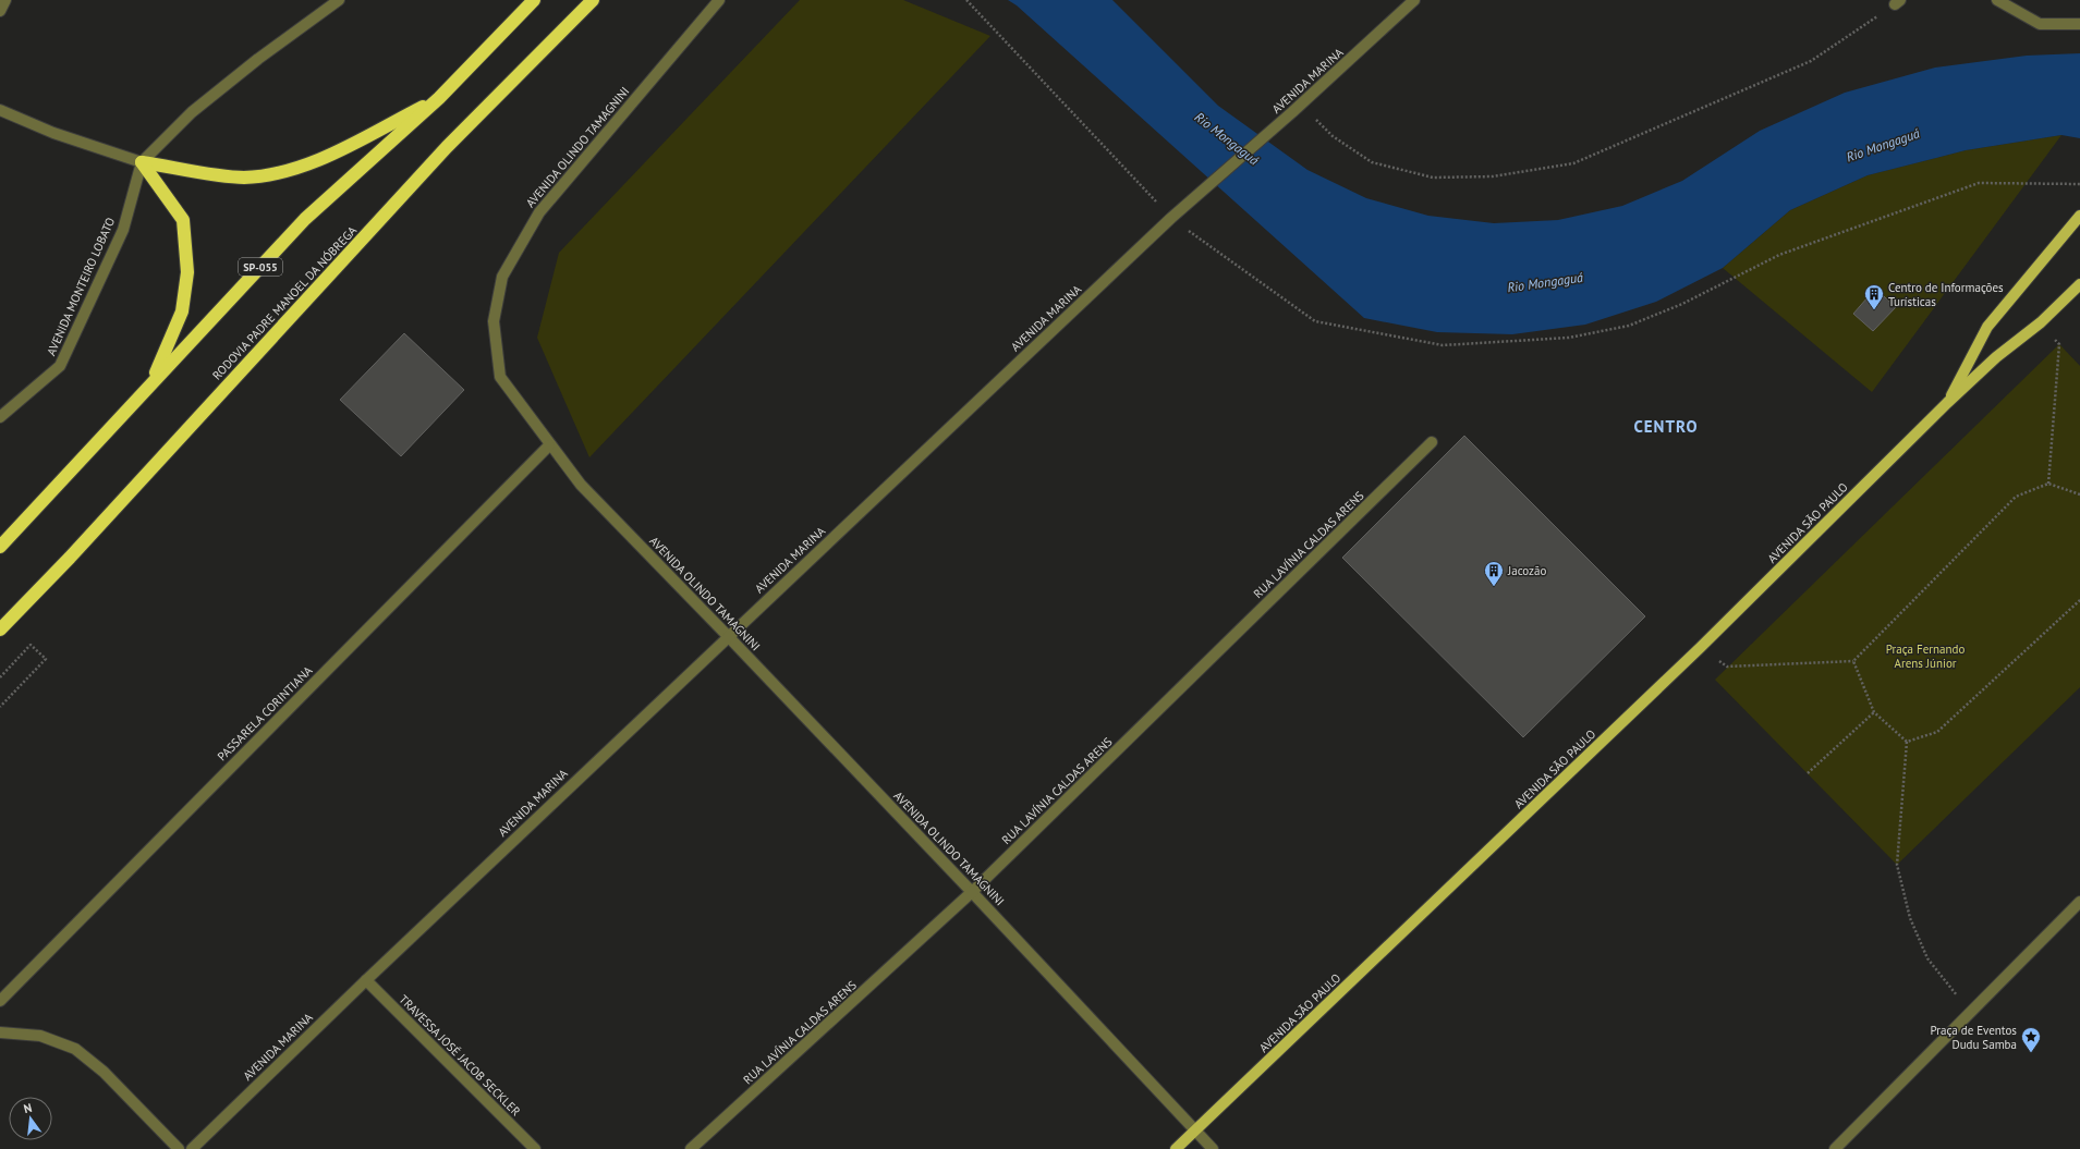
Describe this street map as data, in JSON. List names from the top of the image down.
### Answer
{
  "streets": {
    "highway": ["SP-055", "RODOVIA PADRE MANOEL DA NÓBREGA"],
    "main road": ["AVENIDA SÃO PAULO"],
    "street": [
      "AVENIDA MARINA",
      "AVENIDA OLINDO TAMAGNINI",
      "AVENIDA MONTEIRO LOBATO",
      "RUA LAVÍNIA CALDAS ARENS",
      "PASSARELA CORINTIANA",
      "TRAVESSA JOSÉ JACOB SECKLER"
    ]
  },
  "crossings": [
    ["AVENIDA MARINA", "AVENIDA OLINDO TAMAGNINI"],
    ["AVENIDA MARINA", "TRAVESSA JOSÉ JACOB SECKLER"],
    ["AVENIDA OLINDO TAMAGNINI", "AVENIDA SÃO PAULO"],
    ["AVENIDA OLINDO TAMAGNINI", "RUA LAVÍNIA CALDAS ARENS"],
    ["AVENIDA OLINDO TAMAGNINI", "PASSARELA CORINTIANA"]
  ],
  "districts": ["CENTRO"],
  "water": ["Rio Mongaguá"],
  "parks": ["Praça Fernando Arens Júnior"],
  "places": {
    "building": ["Centro de Informações Turísticas", "Jacozão"],
    "place": ["Praça de Eventos Dudu Samba"]
  },
  "north": "top"
}
